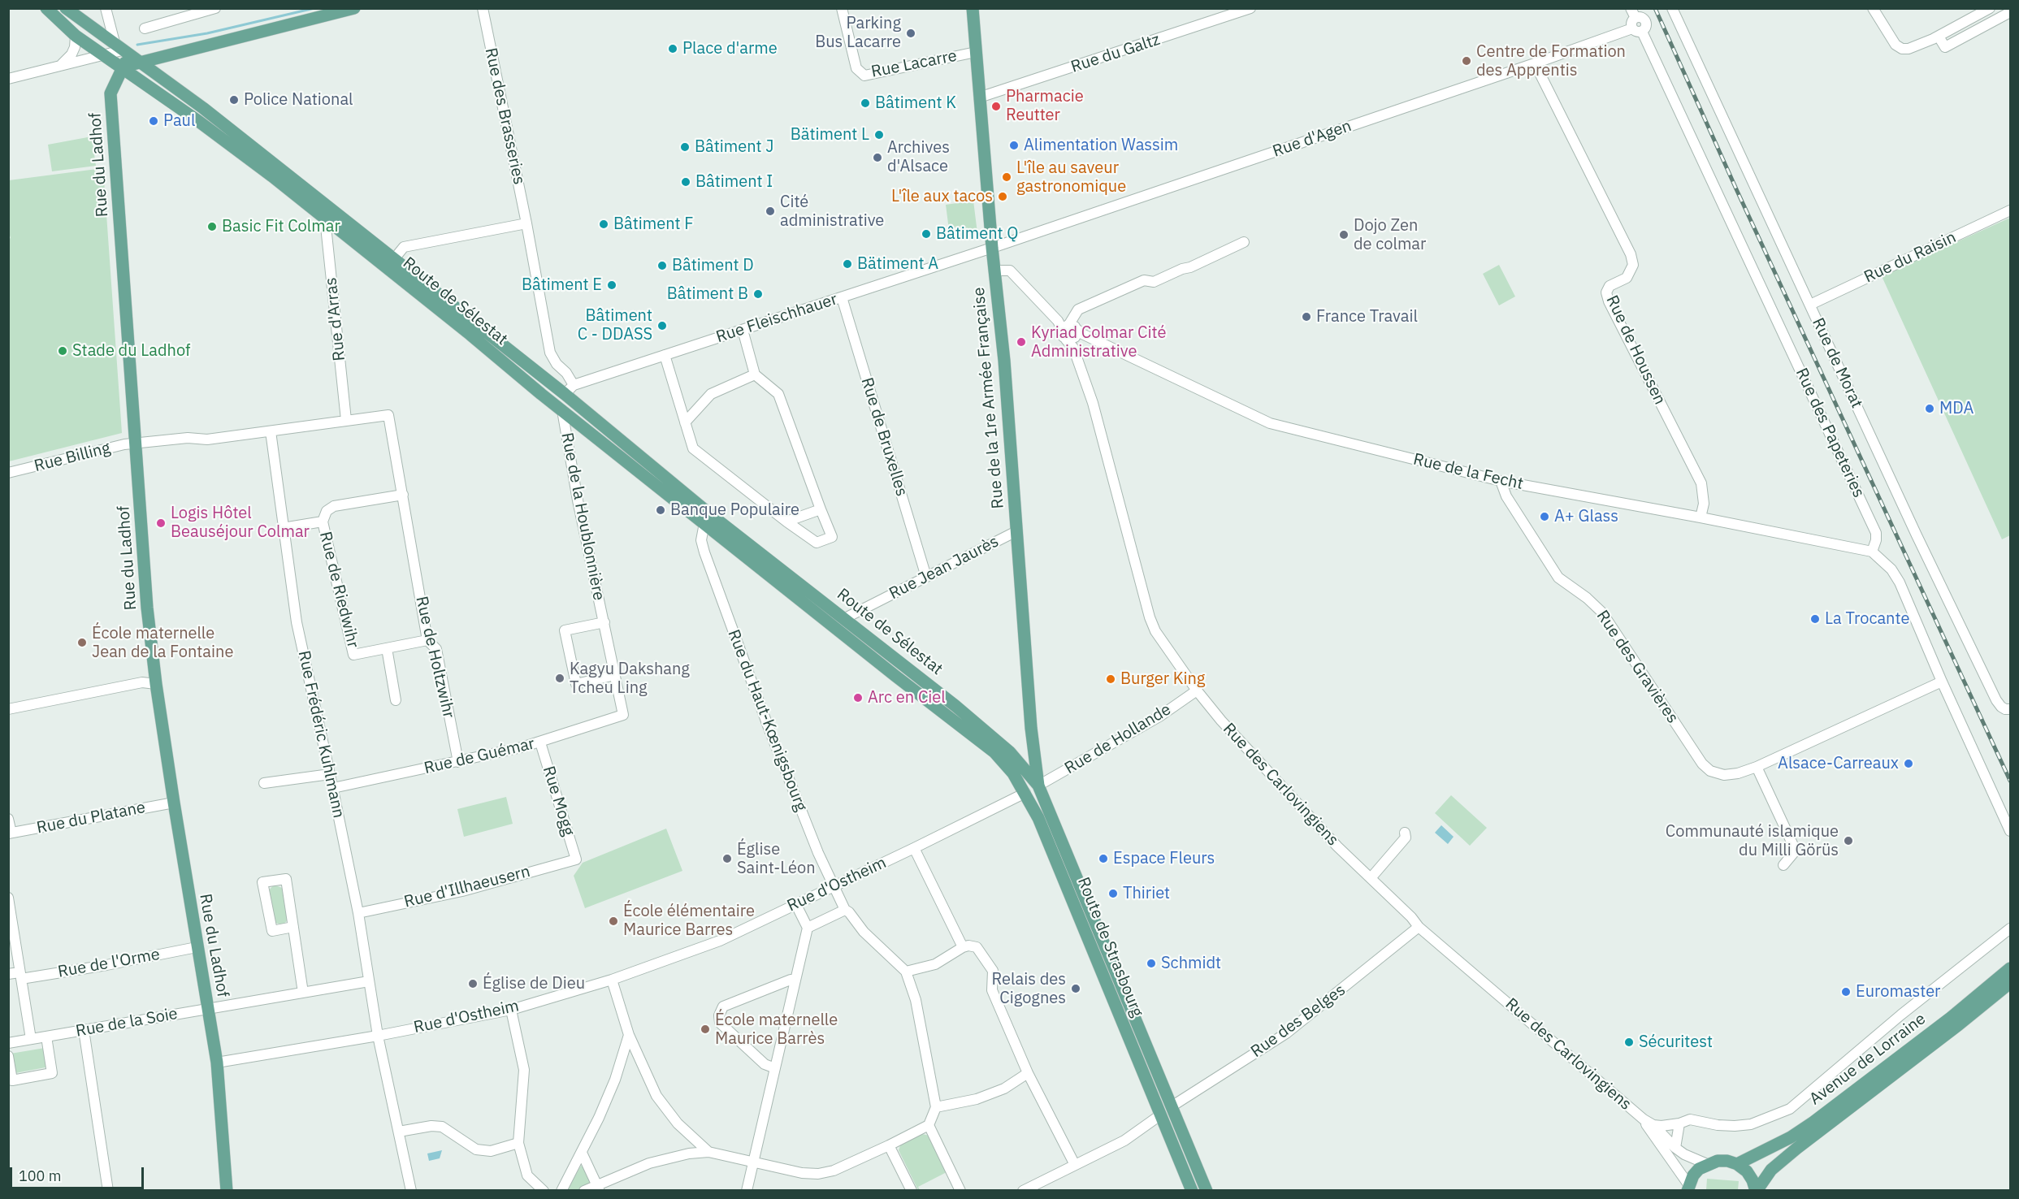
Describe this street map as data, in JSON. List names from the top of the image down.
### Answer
{
  "streets": {
    "main road": [
      "Rue du Ladhof",
      "Route de Sélestat",
      "Rue de la 1re Armée Française",
      "Route de Strasbourg",
      "Avenue de Lorraine"
    ],
    "street": [
      "Rue du Galtz",
      "Rue Lacarre",
      "Rue des Brasseries",
      "Rue d'Agen",
      "Rue du Raisin",
      "Rue Fleischhauer",
      "Rue d'Arras",
      "Rue de Houssen",
      "Rue de Morat",
      "Rue des Papeteries",
      "Rue de Bruxelles",
      "Rue Billing",
      "Rue de la Fecht",
      "Rue de la Houblonnière",
      "Rue Jean Jaurès",
      "Rue de Riedwihr",
      "Rue de Holtzwihr",
      "Rue des Gravières",
      "Rue du Haut-Kœnigsbourg",
      "Rue Frédéric Kuhlmann",
      "Rue de Hollande",
      "Rue de Guémar",
      "Rue des Carlovingiens",
      "Rue Mogg",
      "Rue du Platane",
      "Rue d'Ostheim",
      "Rue d'Illhaeusern",
      "Rue de l'Orme",
      "Rue des Belges",
      "Rue de la Soie"
    ]
  },
  "crossings": [
    ["Rue du Galtz", "Rue de la 1re Armée Française"],
    ["Rue Lacarre", "Rue de la 1re Armée Française"],
    ["Rue des Brasseries", "Route de Sélestat"],
    ["Rue des Brasseries", "Rue Fleischhauer"],
    ["Rue d'Agen", "Rue Fleischhauer"],
    ["Rue d'Agen", "Rue de Houssen"],
    ["Rue d'Agen", "Rue de la 1re Armée Française"],
    ["Rue du Ladhof", "Route de Sélestat"],
    ["Rue du Ladhof", "Rue Billing"],
    ["Rue du Ladhof", "Rue du Platane"],
    ["Rue du Ladhof", "Rue d'Ostheim"],
    ["Rue du Ladhof", "Rue de l'Orme"],
    ["Rue du Ladhof", "Rue de la Soie"],
    ["Rue du Raisin", "Rue de Morat"],
    ["Route de Sélestat", "Rue Fleischhauer"],
    ["Route de Sélestat", "Rue d'Arras"],
    ["Route de Sélestat", "Rue de la 1re Armée Française"],
    ["Route de Sélestat", "Rue de la Houblonnière"],
    ["Route de Sélestat", "Rue Jean Jaurès"],
    ["Route de Sélestat", "Rue du Haut-Kœnigsbourg"],
    ["Route de Sélestat", "Rue de Hollande"],
    ["Route de Sélestat", "Rue d'Ostheim"],
    ["Route de Sélestat", "Route de Strasbourg"],
    ["Rue Fleischhauer", "Rue de la 1re Armée Française"],
    ["Rue Fleischhauer", "Rue de Bruxelles"],
    ["Rue d'Arras", "Rue Billing"],
    ["Rue de Houssen", "Rue de la Fecht"],
    ["Rue de la 1re Armée Française", "Rue de la Fecht"],
    ["Rue de la 1re Armée Française", "Rue Jean Jaurès"],
    ["Rue de la 1re Armée Française", "Rue de Hollande"],
    ["Rue de la 1re Armée Française", "Route de Strasbourg"],
    ["Rue des Papeteries", "Rue de la Fecht"],
    ["Rue de Bruxelles", "Rue Jean Jaurès"],
    ["Rue Billing", "Rue de Holtzwihr"],
    ["Rue Billing", "Rue Frédéric Kuhlmann"],
    ["Rue de la Fecht", "Rue des Gravières"],
    ["Rue de la Fecht", "Rue des Carlovingiens"],
    ["Rue de la Houblonnière", "Rue de Guémar"],
    ["Rue de Riedwihr", "Rue de Holtzwihr"],
    ["Rue de Holtzwihr", "Rue de Guémar"],
    ["Rue du Haut-Kœnigsbourg", "Rue d'Ostheim"],
    ["Rue Frédéric Kuhlmann", "Rue de Guémar"],
    ["Rue Frédéric Kuhlmann", "Rue d'Ostheim"],
    ["Rue Frédéric Kuhlmann", "Rue d'Illhaeusern"],
    ["Rue Frédéric Kuhlmann", "Rue de la Soie"],
    ["Rue de Hollande", "Rue des Carlovingiens"],
    ["Rue de Hollande", "Route de Strasbourg"],
    ["Rue de Guémar", "Rue Mogg"],
    ["Rue des Carlovingiens", "Rue des Belges"],
    ["Rue Mogg", "Rue d'Illhaeusern"],
    ["Rue d'Ostheim", "Route de Strasbourg"],
    ["Route de Strasbourg", "Rue des Belges"]
  ],
  "places": [
    "Parking Bus Lacarre",
    "Place d'arme",
    "Centre de Formation des Apprentis",
    "Police National",
    "Bâtiment K",
    "Pharmacie Reutter",
    "Paul",
    "Bätiment L",
    "Alimentation Wassim",
    "Bâtiment J",
    "Archives d'Alsace",
    "L'île au saveur gastronomique",
    "Bâtiment I",
    "L'île aux tacos",
    "Cité administrative",
    "Bâtiment F",
    "Basic Fit Colmar",
    "Bâtiment Q",
    "Dojo Zen de colmar",
    "Bätiment A",
    "Bâtiment D",
    "Bâtiment E",
    "Bâtiment B",
    "France Travail",
    "Bâtiment C - DDASS",
    "Kyriad Colmar Cité Administrative",
    "Stade du Ladhof",
    "MDA",
    "Banque Populaire",
    "A+ Glass",
    "Logis Hôtel Beauséjour Colmar",
    "La Trocante",
    "École maternelle Jean de la Fontaine",
    "Kagyu Dakshang Tcheu Ling",
    "Burger King",
    "Arc en Ciel",
    "Alsace-Carreaux",
    "Communauté islamique du Milli Görüs",
    "Église Saint-Léon",
    "Espace Fleurs",
    "Thiriet",
    "École élémentaire Maurice Barres",
    "Schmidt",
    "Église de Dieu",
    "Relais des Cigognes",
    "Euromaster",
    "École maternelle Maurice Barrès",
    "Sécuritest"
  ],
  "scale_bar": "100 m"
}
